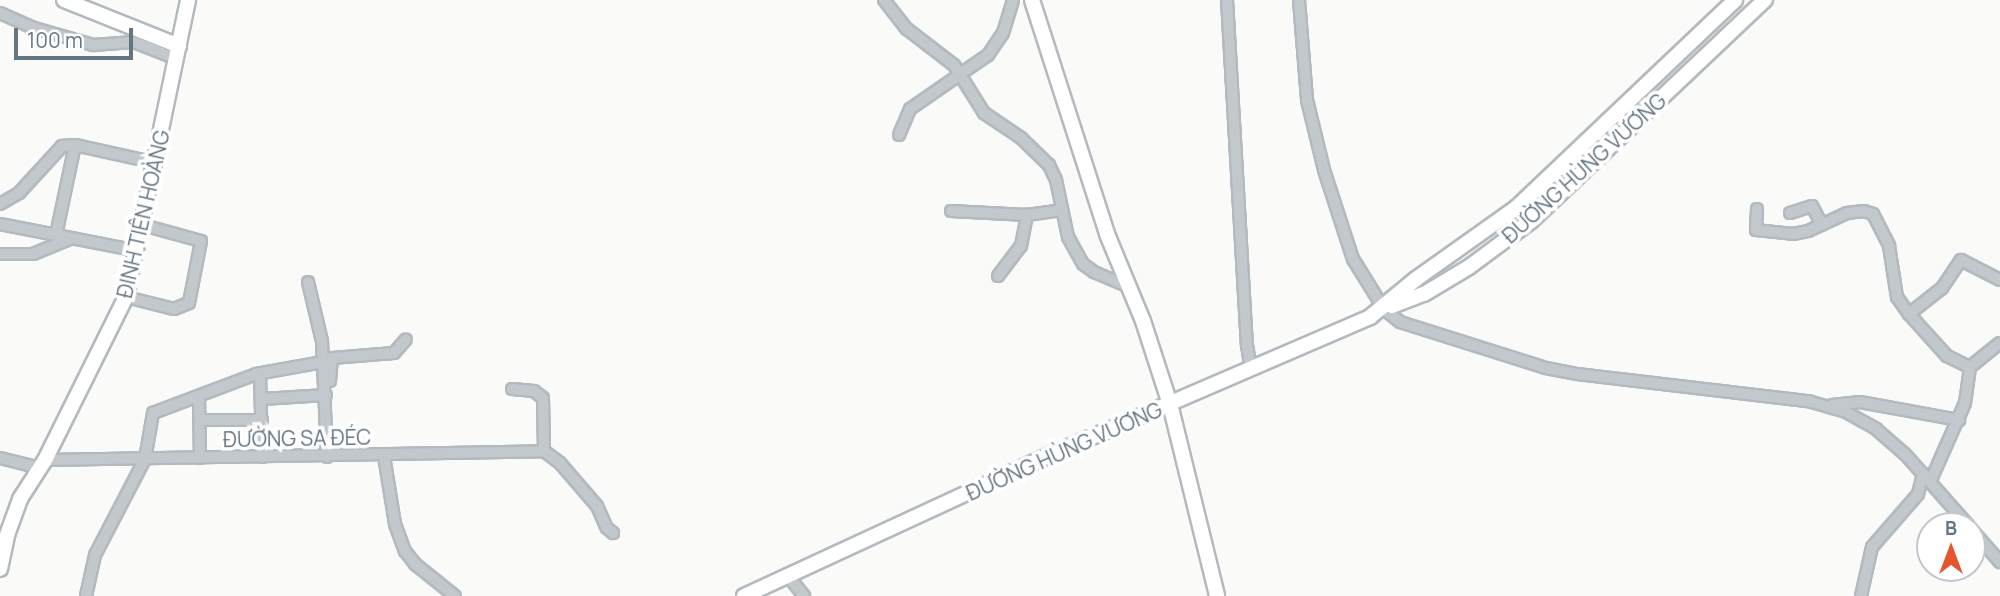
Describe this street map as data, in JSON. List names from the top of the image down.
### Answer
{
  "streets": {
    "main road": ["ĐƯỜNG HÙNG VƯƠNG", "ĐINH TIÊN HOÀNG"],
    "street": ["ĐƯỜNG SA ĐÉC"]
  },
  "crossings": [
    ["ĐINH TIÊN HOÀNG", "ĐƯỜNG SA ĐÉC"]
  ],
  "scale_bar": "100 m",
  "north": "top"
}
